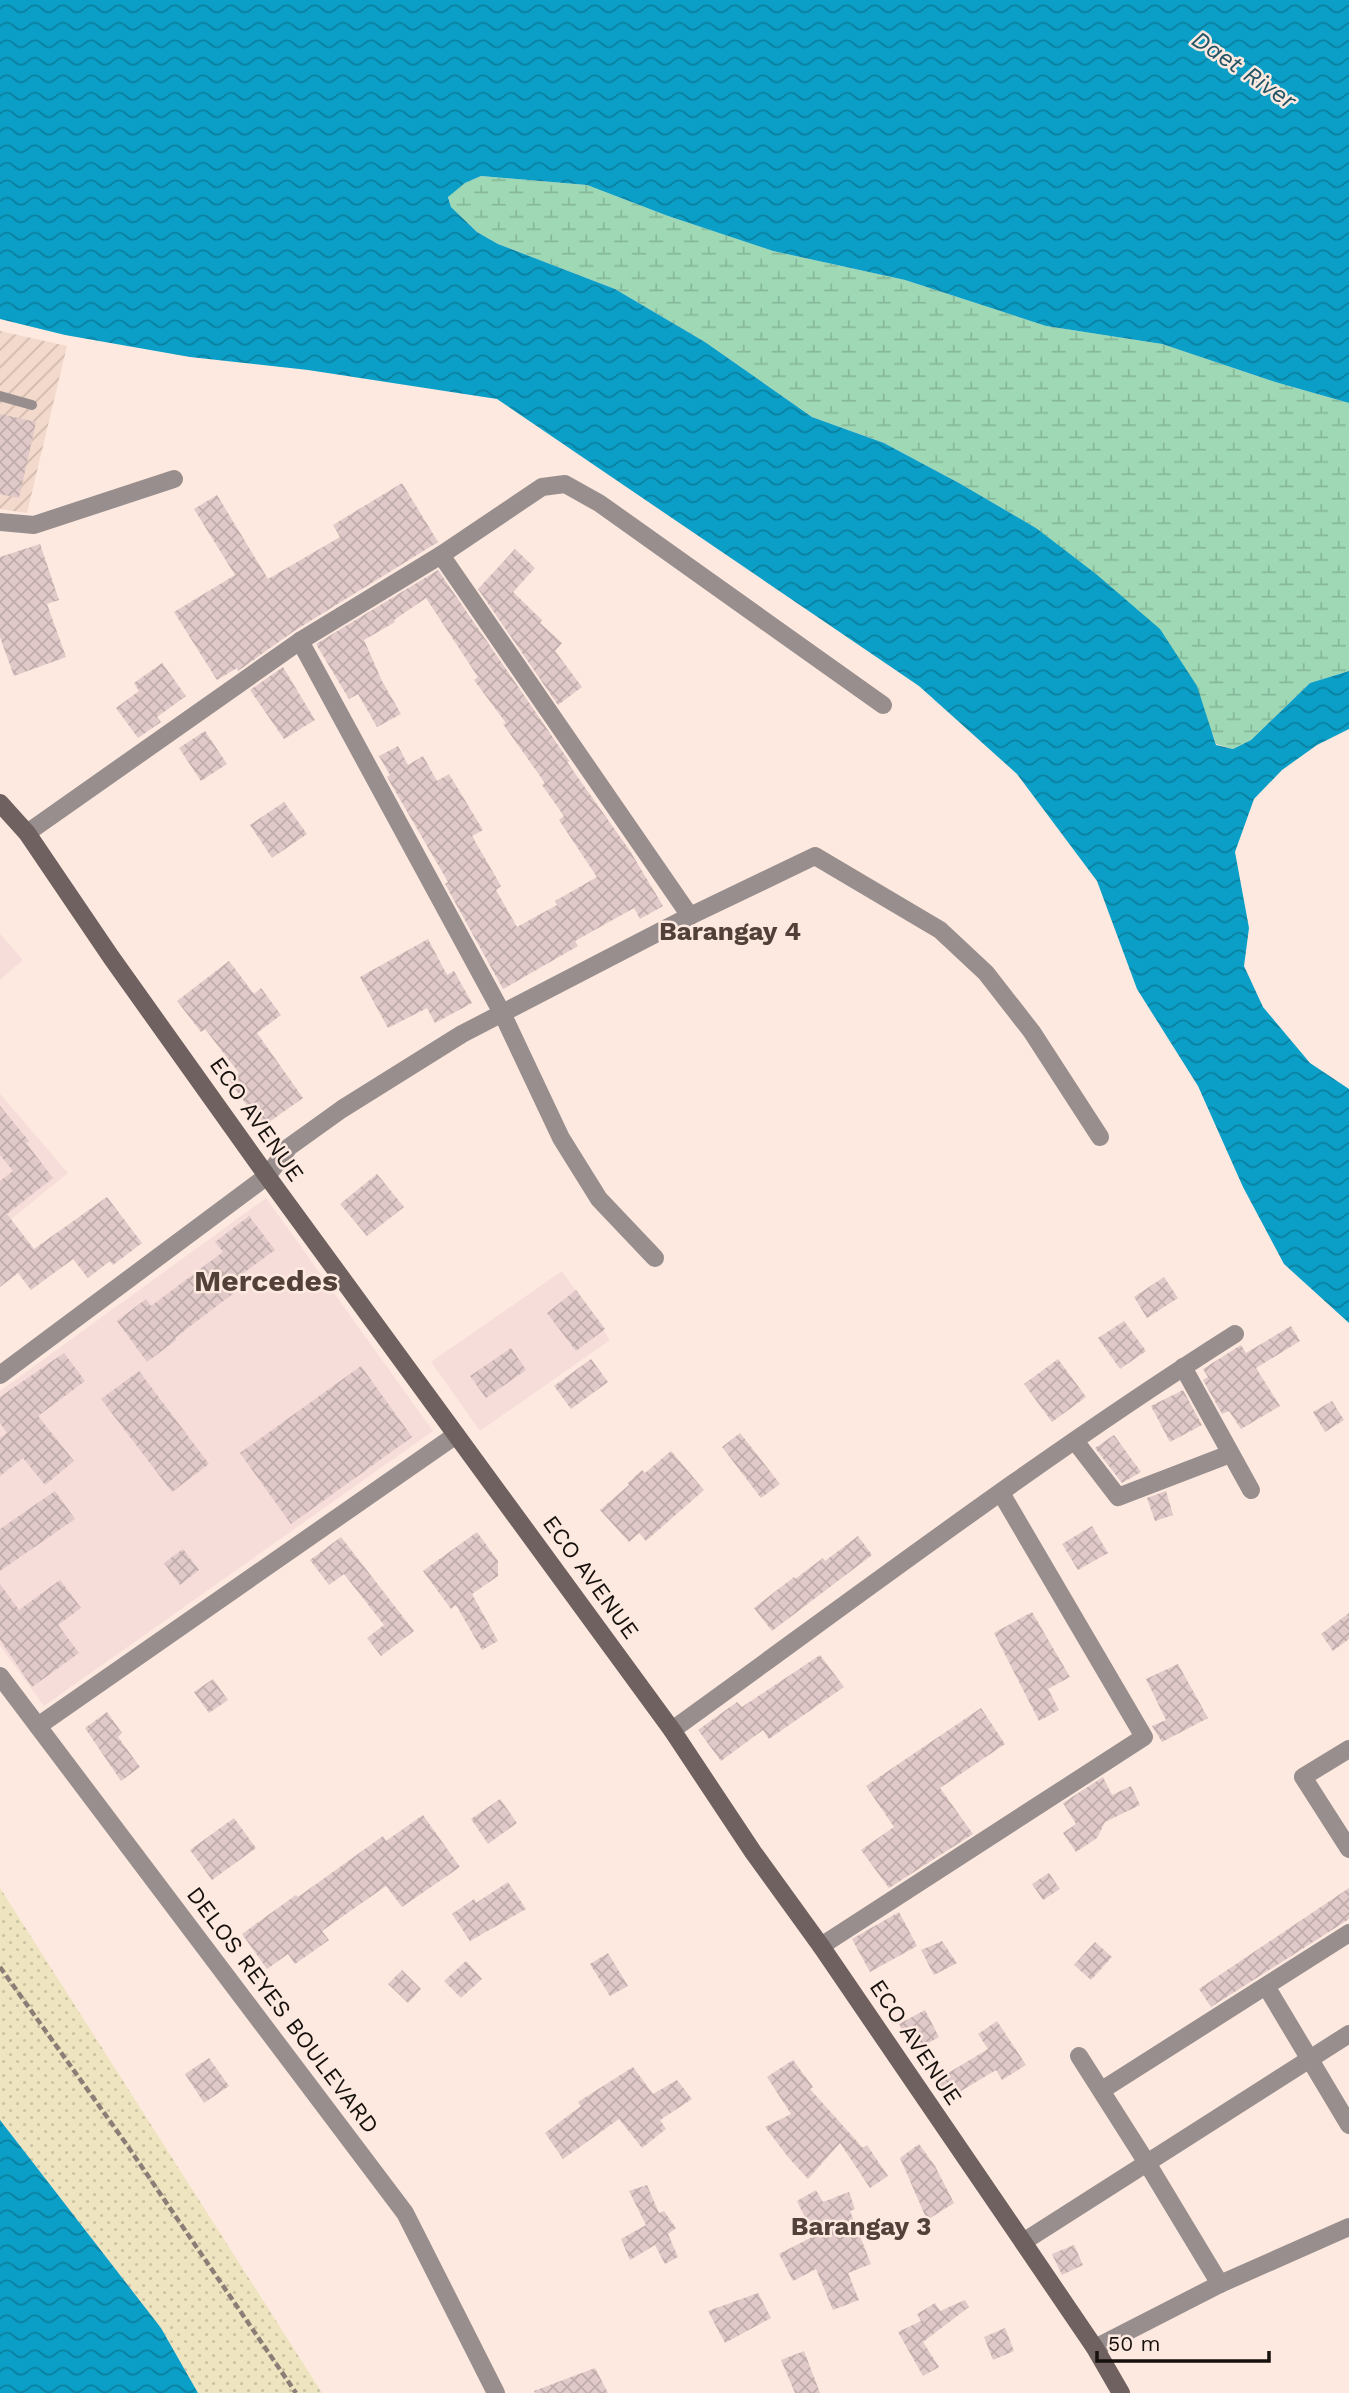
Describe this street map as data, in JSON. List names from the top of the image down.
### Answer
{
  "streets": {
    "main road": ["ECO AVENUE"],
    "street": ["DELOS REYES BOULEVARD"]
  },
  "districts": ["Barangay 4", "Mercedes", "Barangay 3"],
  "water": ["Daet River"],
  "scale_bar": "50 m"
}
